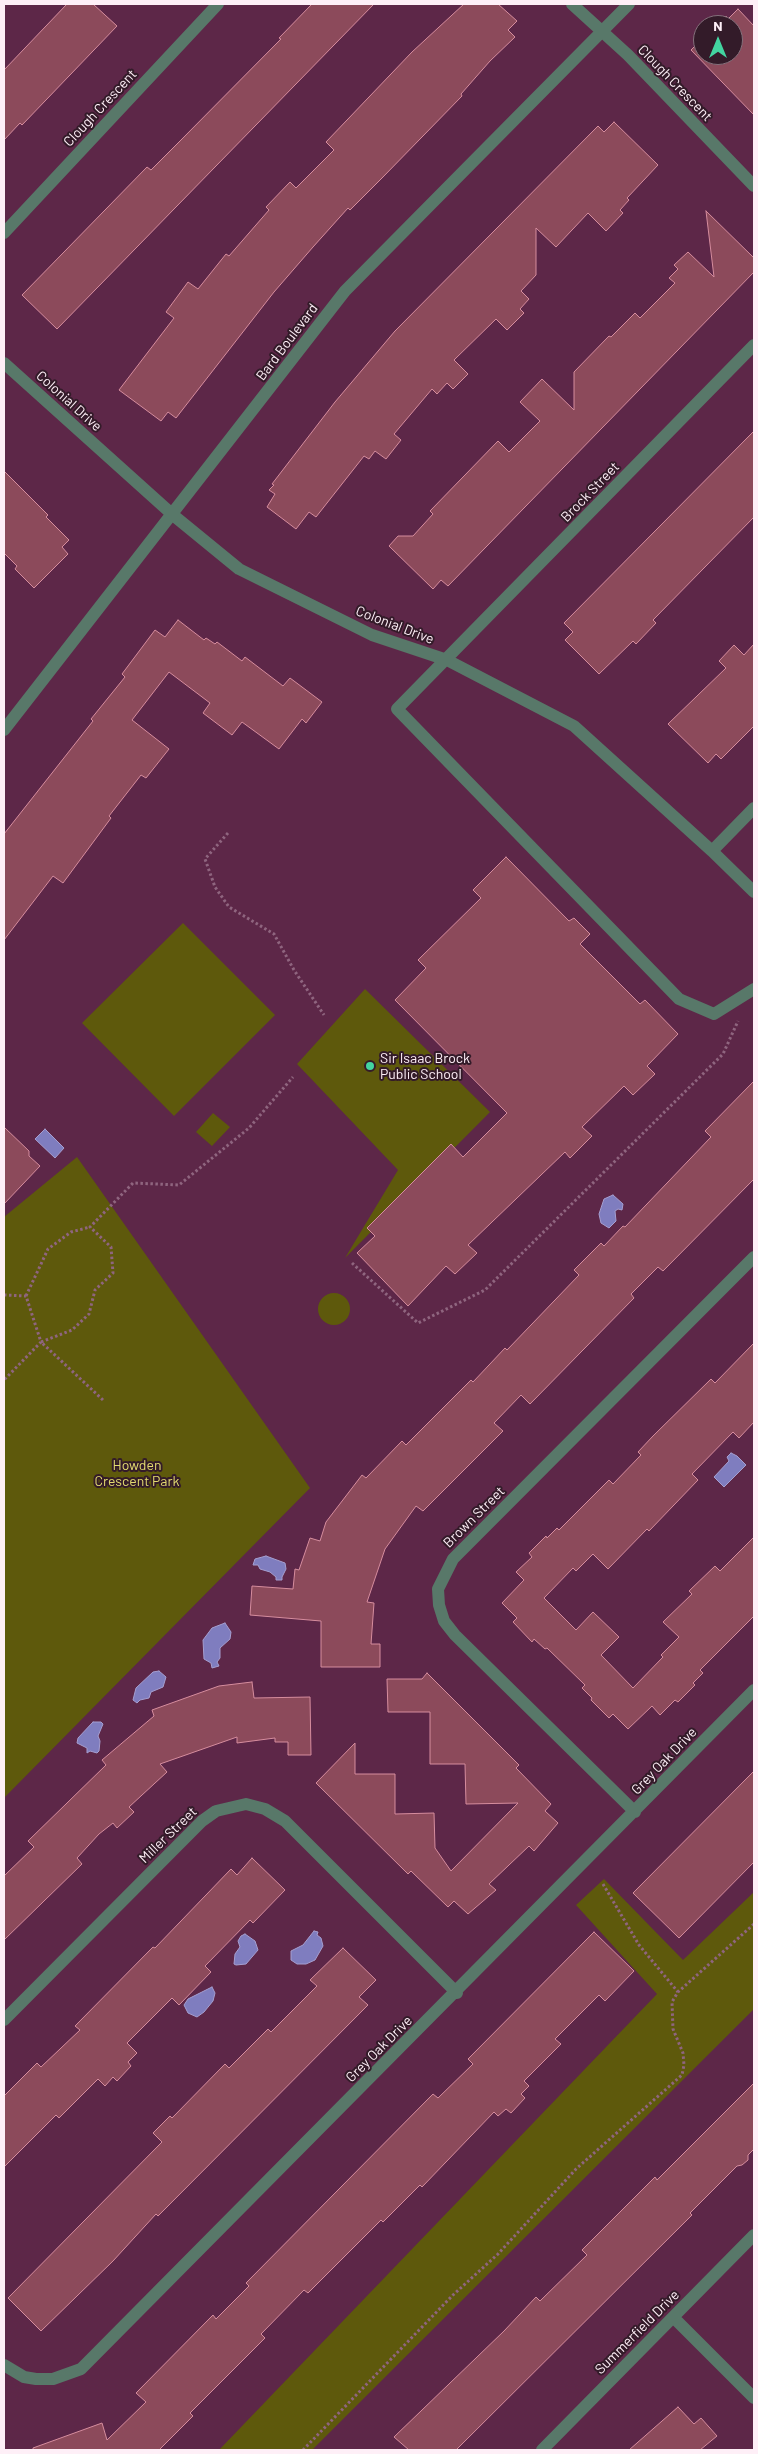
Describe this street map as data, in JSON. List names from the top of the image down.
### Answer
{
  "streets": {
    "street": [
      "Clough Crescent",
      "Bard Boulevard",
      "Colonial Drive",
      "Brock Street",
      "Brown Street",
      "Grey Oak Drive",
      "Miller Street",
      "Summerfield Drive"
    ]
  },
  "crossings": [
    ["Clough Crescent", "Bard Boulevard"],
    ["Bard Boulevard", "Colonial Drive"],
    ["Colonial Drive", "Brock Street"],
    ["Brown Street", "Grey Oak Drive"],
    ["Grey Oak Drive", "Miller Street"]
  ],
  "parks": ["Howden Crescent Park"],
  "places": ["Sir Isaac Brock Public School"],
  "north": "top"
}
